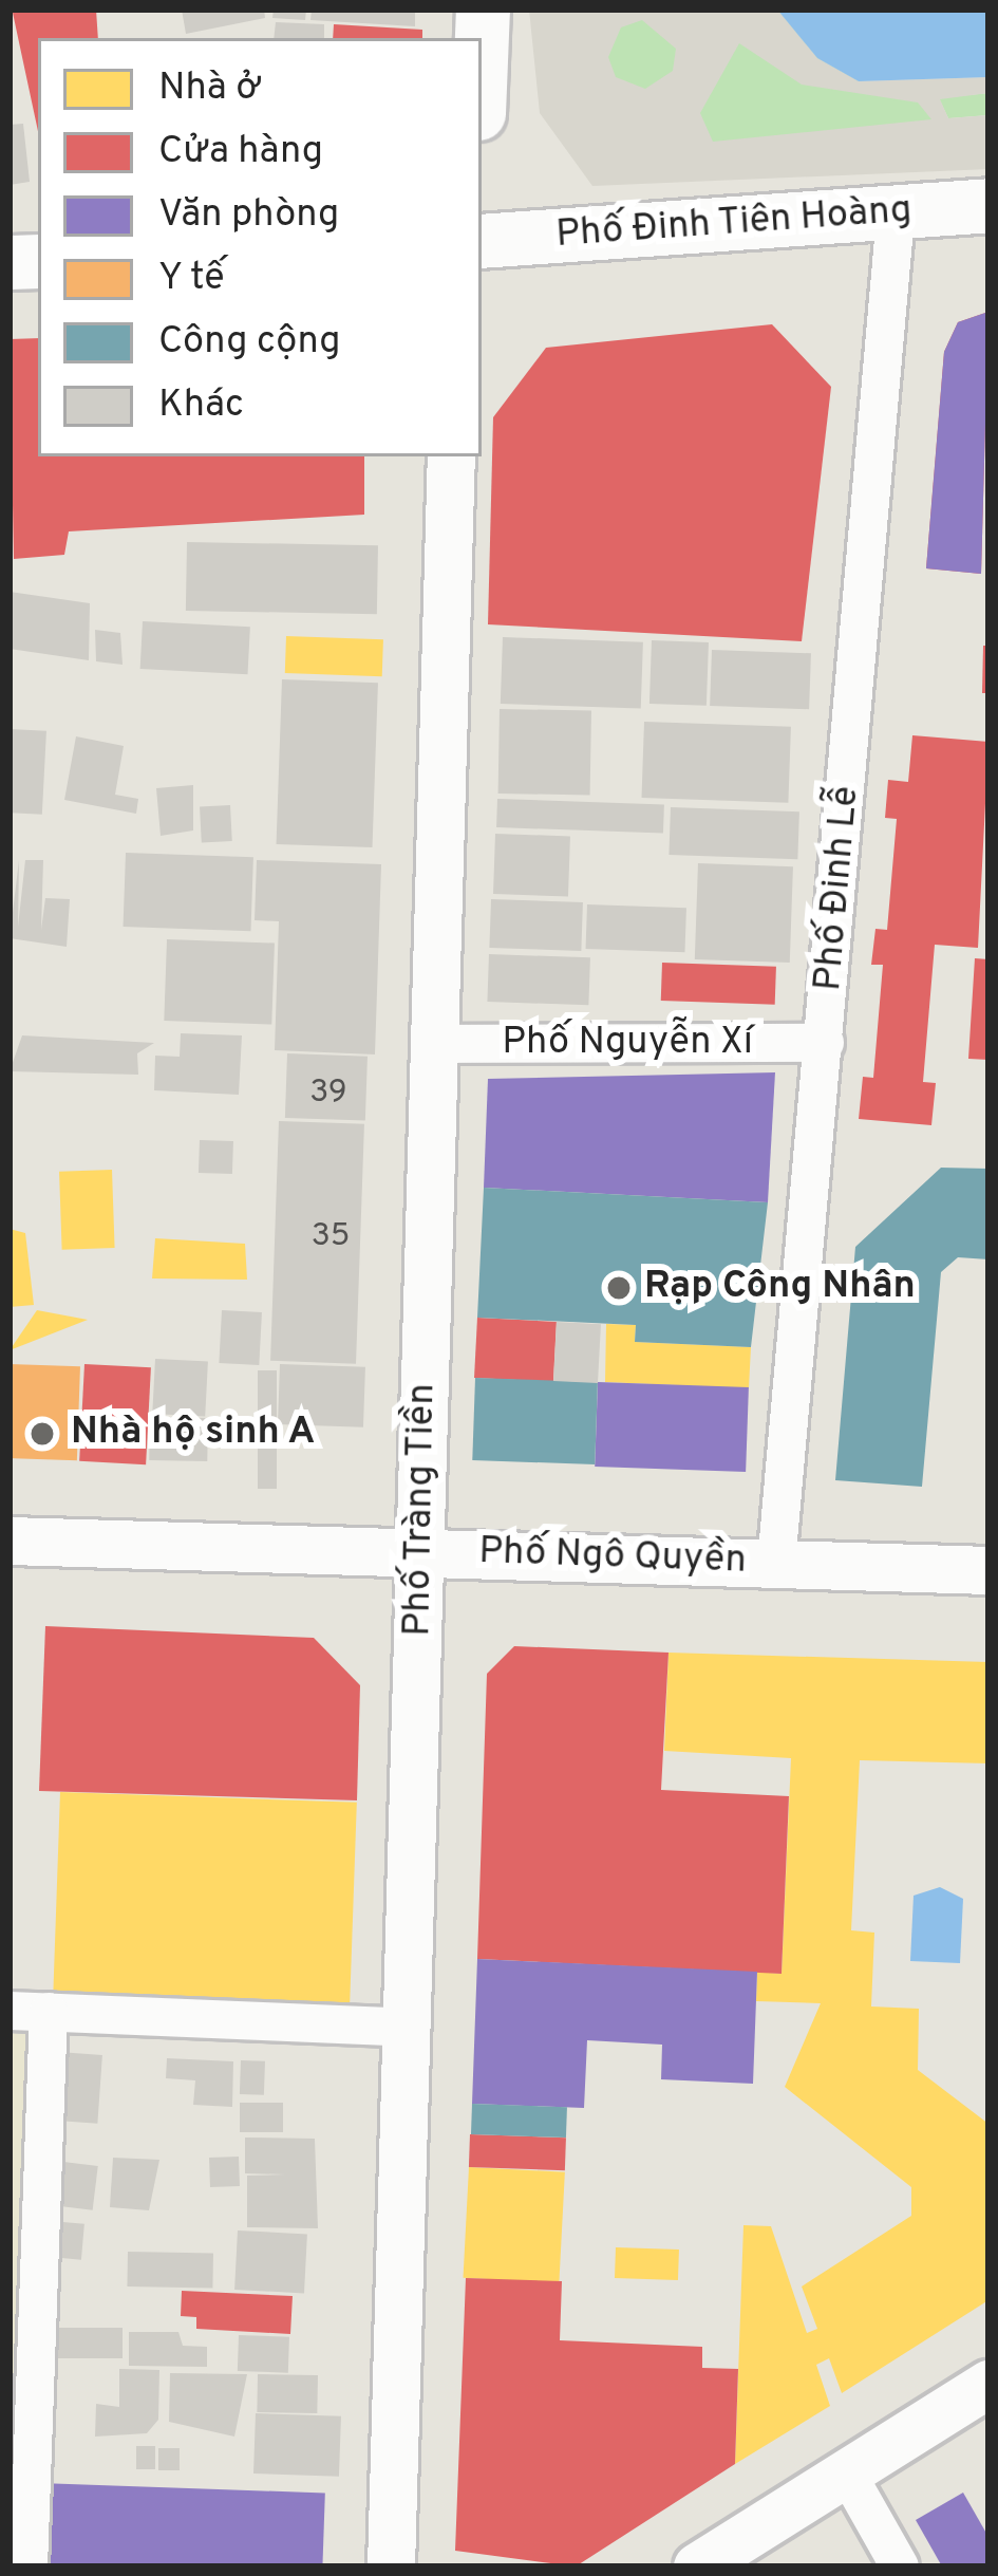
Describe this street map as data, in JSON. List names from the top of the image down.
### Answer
{
  "streets": {
    "main road": ["Phố Đinh Tiên Hoàng"],
    "street": [
      "Phố Đinh Lễ",
      "Phố Nguyễn Xí",
      "Phố Tràng Tiền",
      "Phố Ngô Quyền"
    ]
  },
  "crossings": [
    ["Phố Đinh Tiên Hoàng", "Phố Đinh Lễ"],
    ["Phố Đinh Lễ", "Phố Nguyễn Xí"],
    ["Phố Đinh Lễ", "Phố Ngô Quyền"],
    ["Phố Nguyễn Xí", "Phố Tràng Tiền"],
    ["Phố Tràng Tiền", "Phố Ngô Quyền"]
  ],
  "places": ["Rạp Công Nhân", "Nhà hộ sinh A"],
  "house_numbers": ["39", "35"],
  "legend": [
    "Nhà ở",
    "Cửa hàng",
    "Văn phòng",
    "Y tế",
    "Công cộng",
    "Khác"
  ]
}
